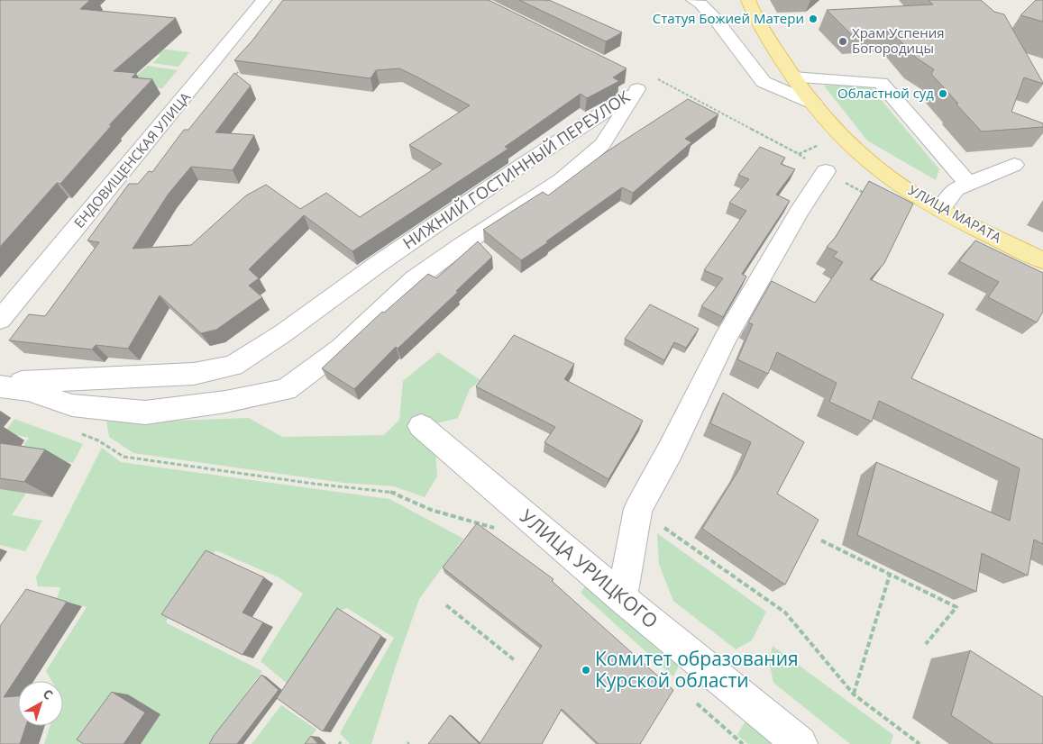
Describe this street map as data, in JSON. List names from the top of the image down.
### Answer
{
  "streets": {
    "main road": ["УЛИЦА МАРАТА"],
    "street": ["ЕНДОВИЩЕНСКАЯ УЛИЦА", "НИЖНИЙ ГОСТИННЫЙ ПЕРЕУЛОК", "УЛИЦА УРИЦКОГО"]
  },
  "places": [
    "Статуя Божией Матери",
    "Храм Успения Богородицы",
    "Областной суд",
    "Комитет образования Курской области"
  ],
  "north": "top right"
}
